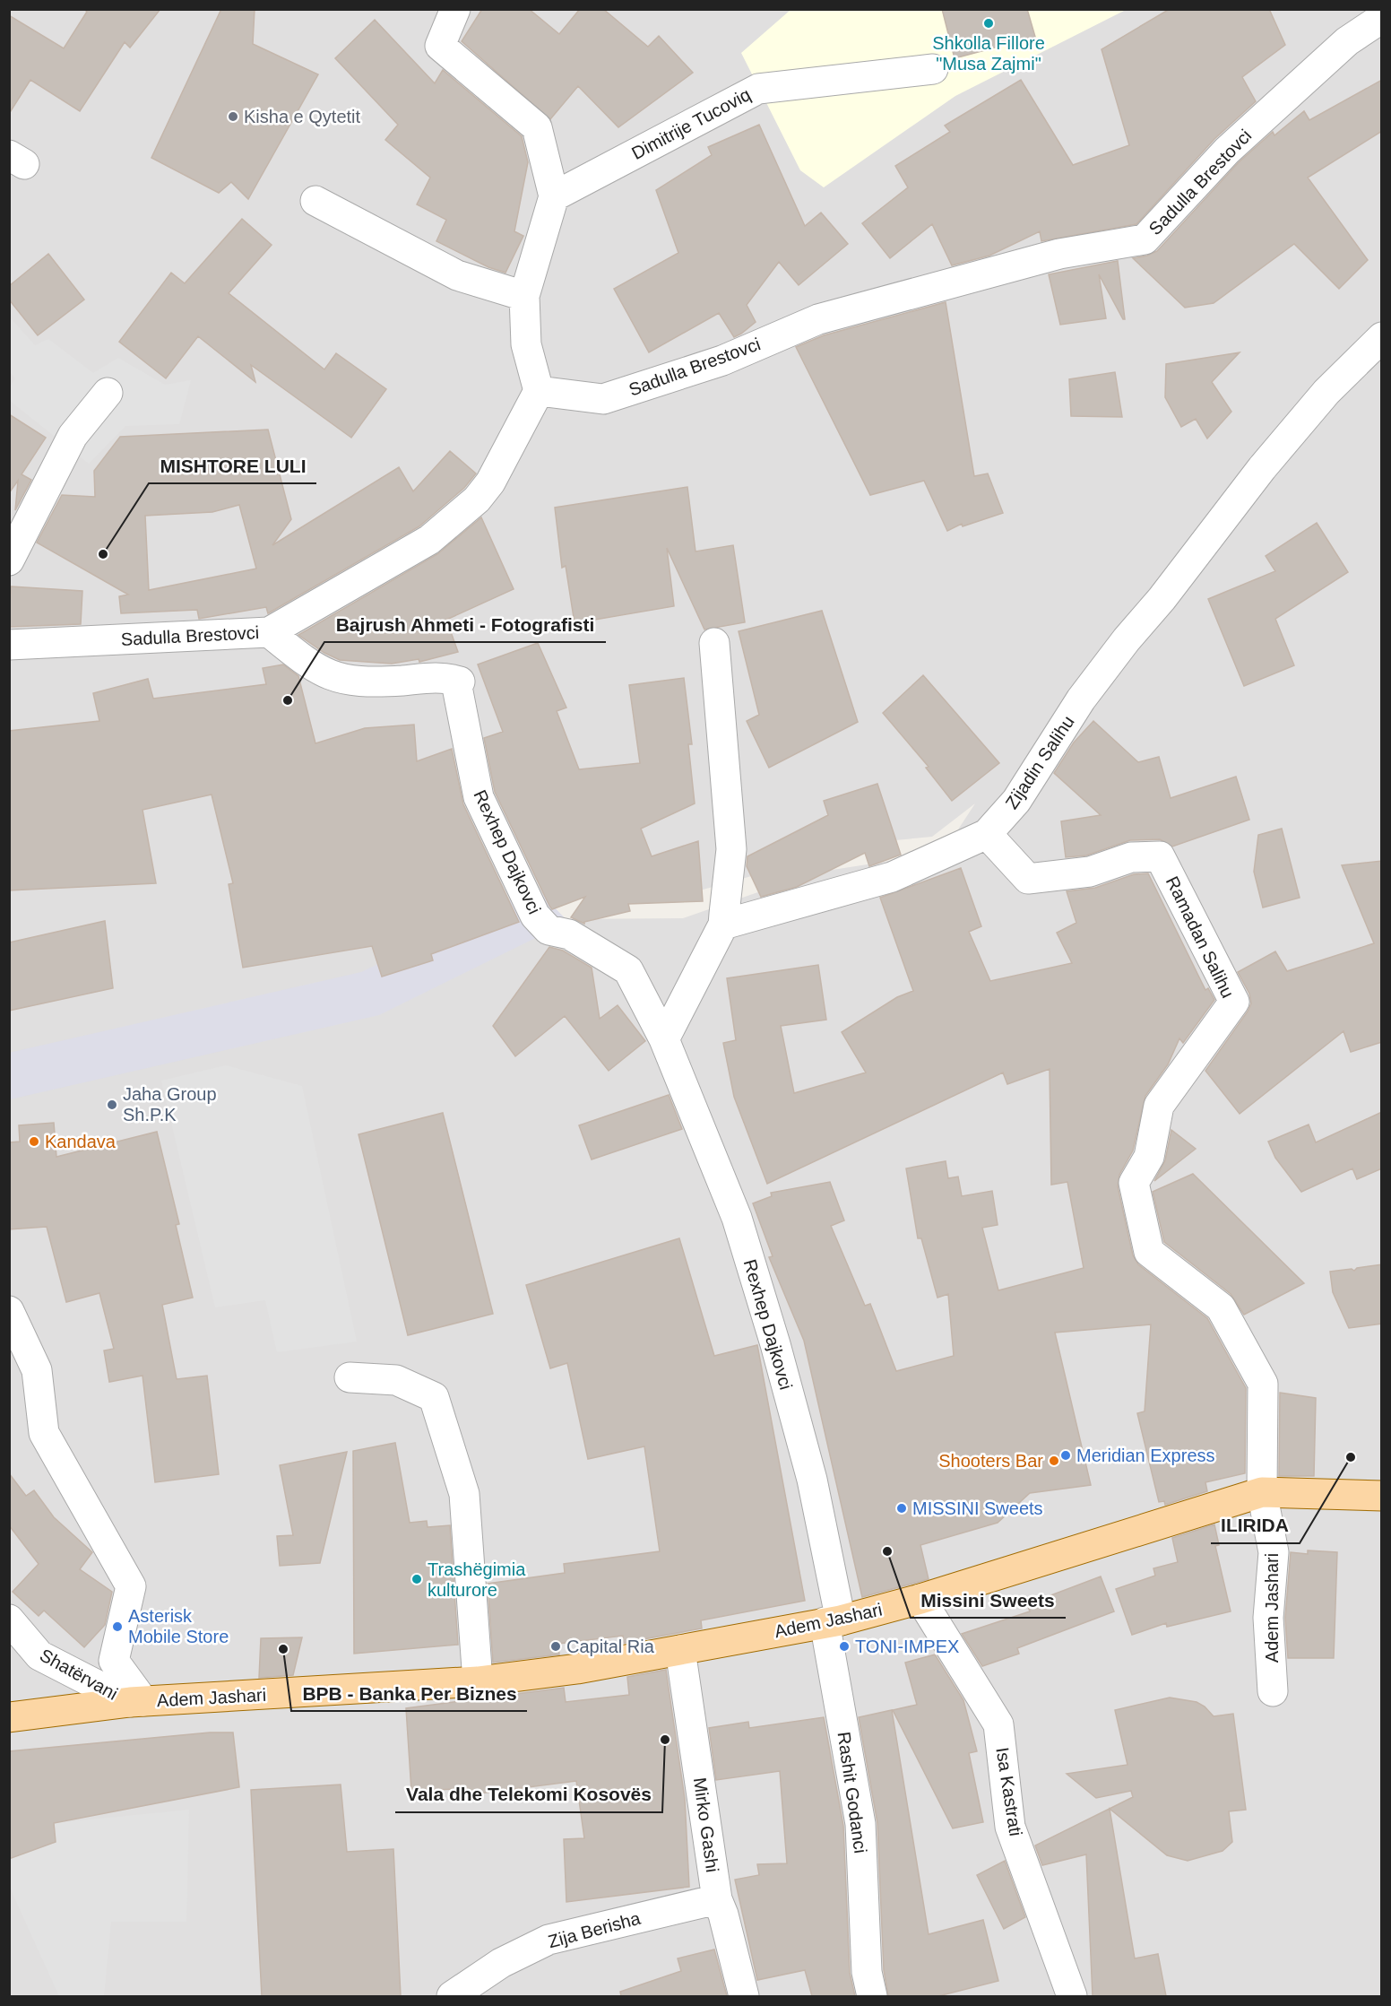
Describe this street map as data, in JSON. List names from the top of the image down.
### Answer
{
  "streets": {
    "main road": ["Adem Jashari"],
    "street": [
      "Dimitrije Tucoviq",
      "Sadulla Brestovci",
      "Zijadin Salihu",
      "Rexhep Dajkovci",
      "Ramadan Salihu",
      "Shatërvani",
      "Isa Kastrati",
      "Rashit Godanci",
      "Mirko Gashi",
      "Zija Berisha"
    ]
  },
  "crossings": [
    ["Sadulla Brestovci", "Rexhep Dajkovci"],
    ["Zijadin Salihu", "Ramadan Salihu"],
    ["Rexhep Dajkovci", "Adem Jashari"],
    ["Rexhep Dajkovci", "Rashit Godanci"],
    ["Ramadan Salihu", "Adem Jashari"],
    ["Adem Jashari", "Shatërvani"],
    ["Adem Jashari", "Isa Kastrati"],
    ["Adem Jashari", "Rashit Godanci"],
    ["Adem Jashari", "Mirko Gashi"],
    ["Mirko Gashi", "Zija Berisha"]
  ],
  "places": [
    "Shkolla Fillore \"Musa Zajmi\"",
    "Kisha e Qytetit",
    "MISHTORE LULI",
    "Bajrush Ahmeti - Fotografisti",
    "Jaha Group Sh.P.K",
    "Kandava",
    "Meridian Express",
    "ILIRIDA",
    "Shooters Bar",
    "MISSINI Sweets",
    "Missini Sweets",
    "Trashëgimia kulturore",
    "Asterisk Mobile Store",
    "Capital Ria",
    "TONI-IMPEX",
    "BPB - Banka Per Biznes",
    "Vala dhe Telekomi Kosovës"
  ]
}
